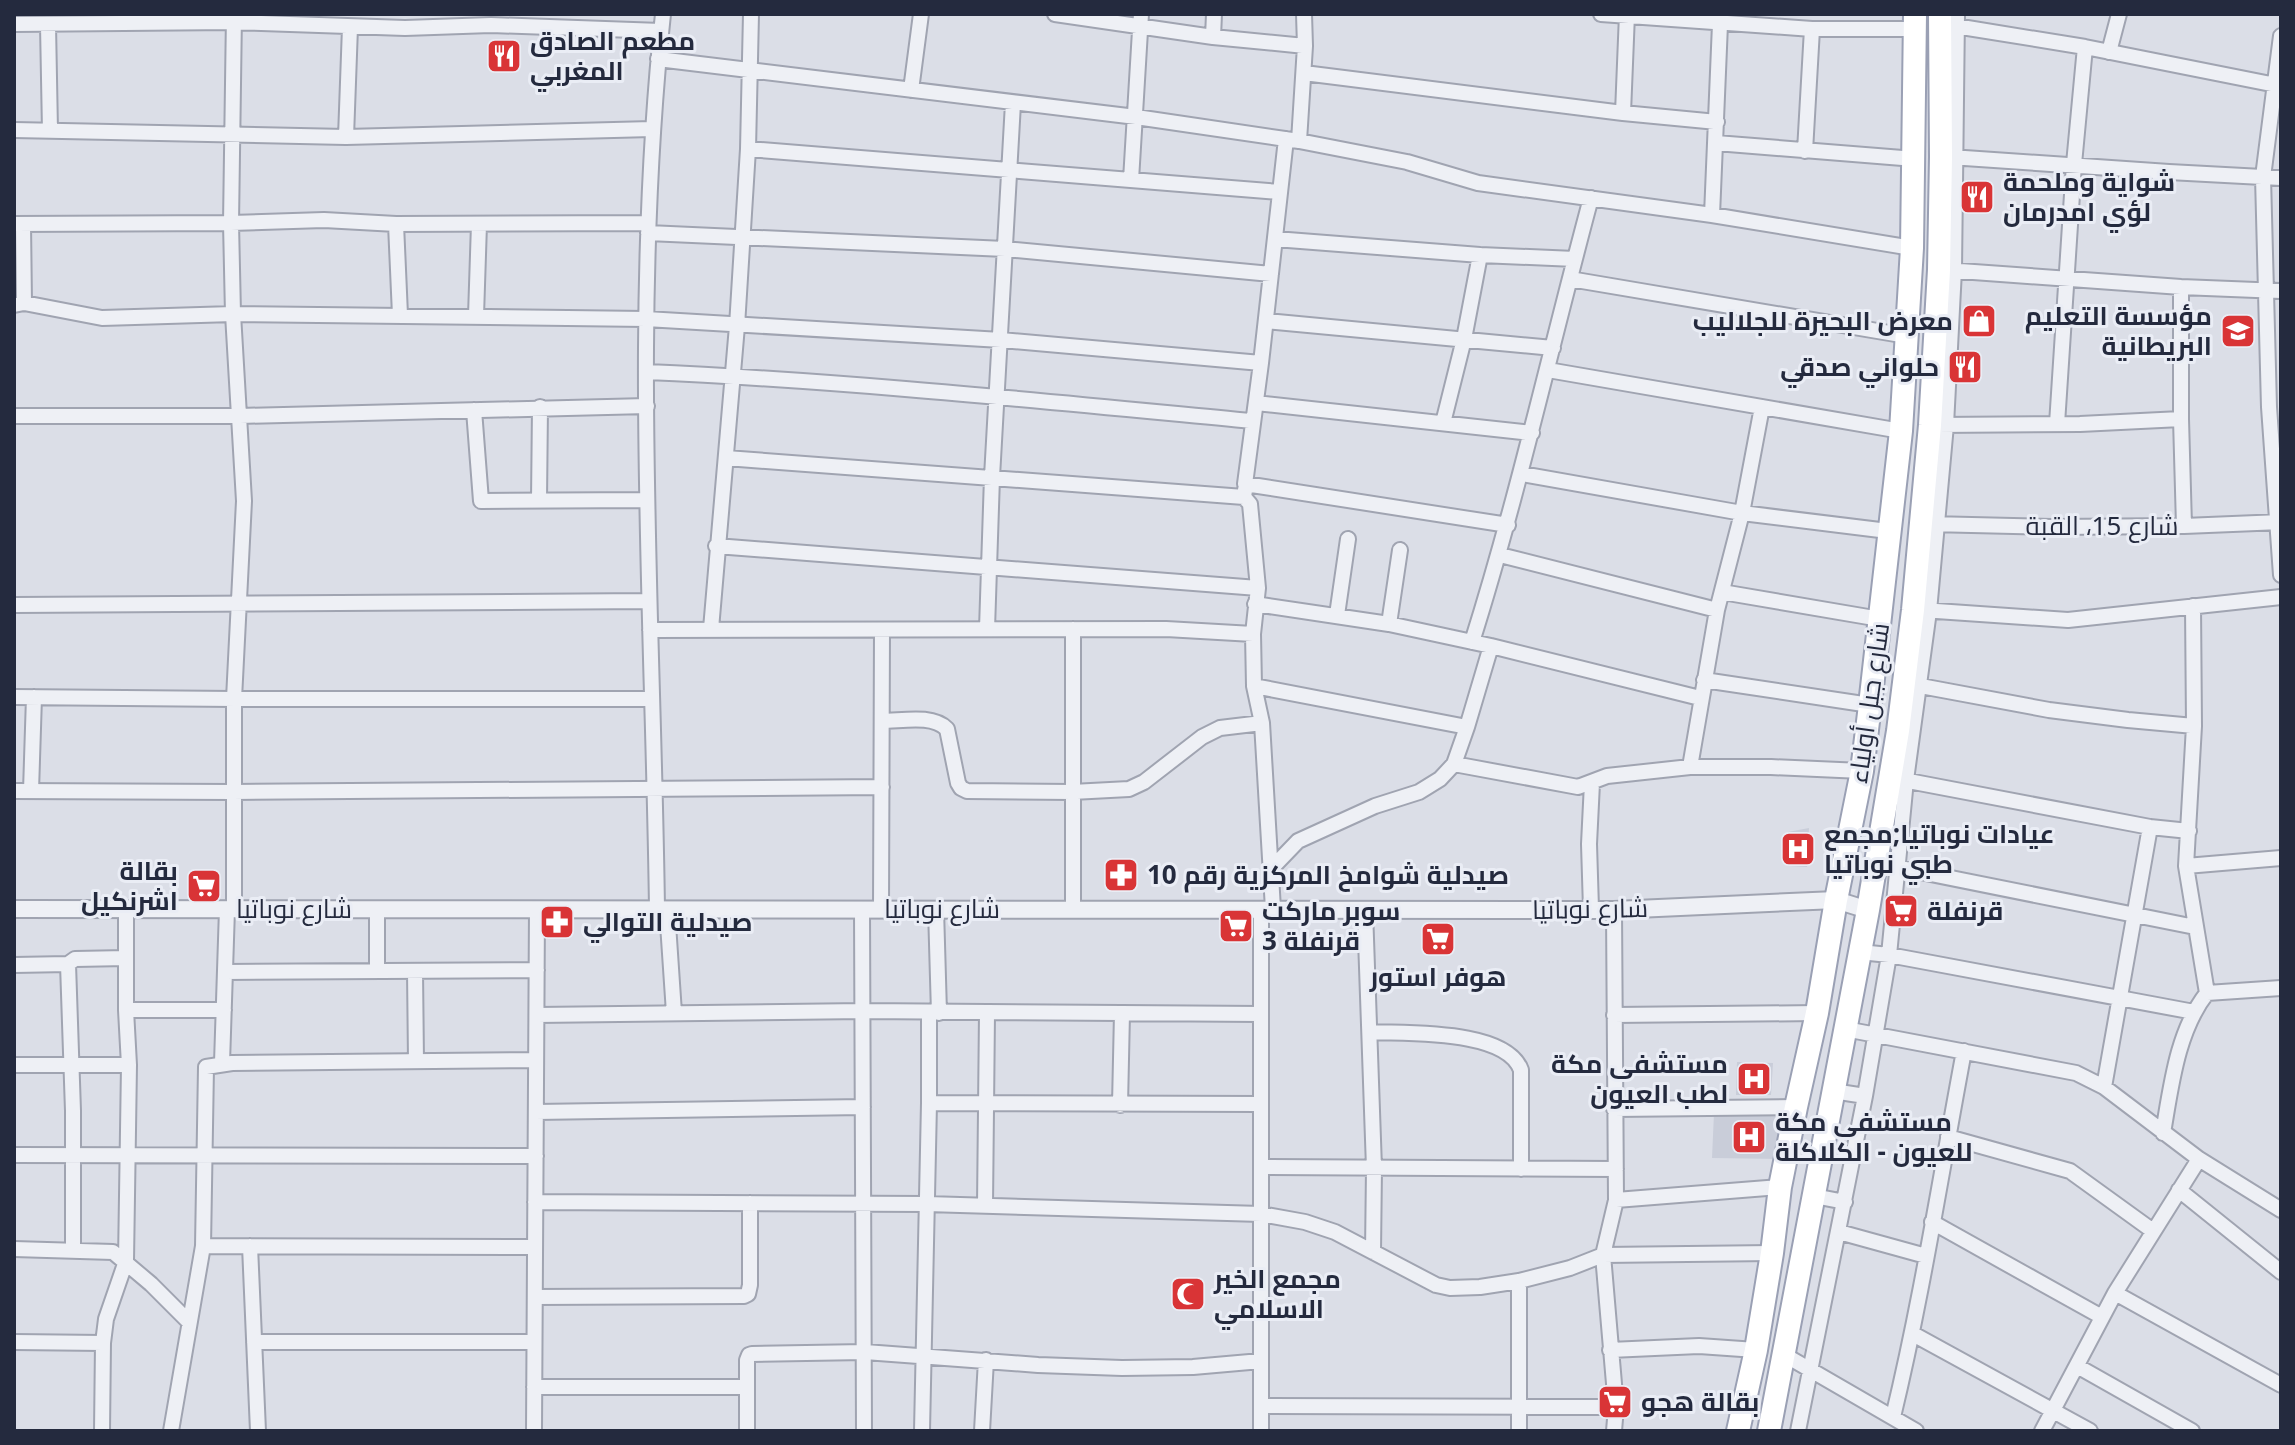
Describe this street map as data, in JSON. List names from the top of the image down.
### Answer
{
  "streets": {
    "main road": ["شارع جبل أولياء"],
    "street": ["شارع 15، القبة", "شارع نوباتيا"]
  },
  "crossings": [
    ["شارع 15، القبة", "شارع جبل أولياء"],
    ["شارع جبل أولياء", "شارع نوباتيا"]
  ],
  "places": {
    "restaurant": ["مطعم الصادق المغربي", "شواية وملحمة لؤي امدرمان", "حلواني صدقي"],
    "shop": ["معرض البحيرة للجلاليب"],
    "school or university": ["مؤسسة التعليم البريطانية"],
    "hospital": ["عيادات نوباتيا;مجمع طبي نوباتيا", "مستشفى مكة لطب العيون", "مستشفى مكة للعيون - الكلاكلة"],
    "pharmacy": ["صيدلية شوامخ المركزية رقم 10", "صيدلية التوالي"],
    "supermarket": [
      "بقالة اشرنكيل",
      "قرنفلة",
      "سوبر ماركت قرنفلة 3",
      "هوفر استور",
      "بقالة هجو"
    ],
    "mosque": ["مجمع الخير الاسلامي"]
  }
}
